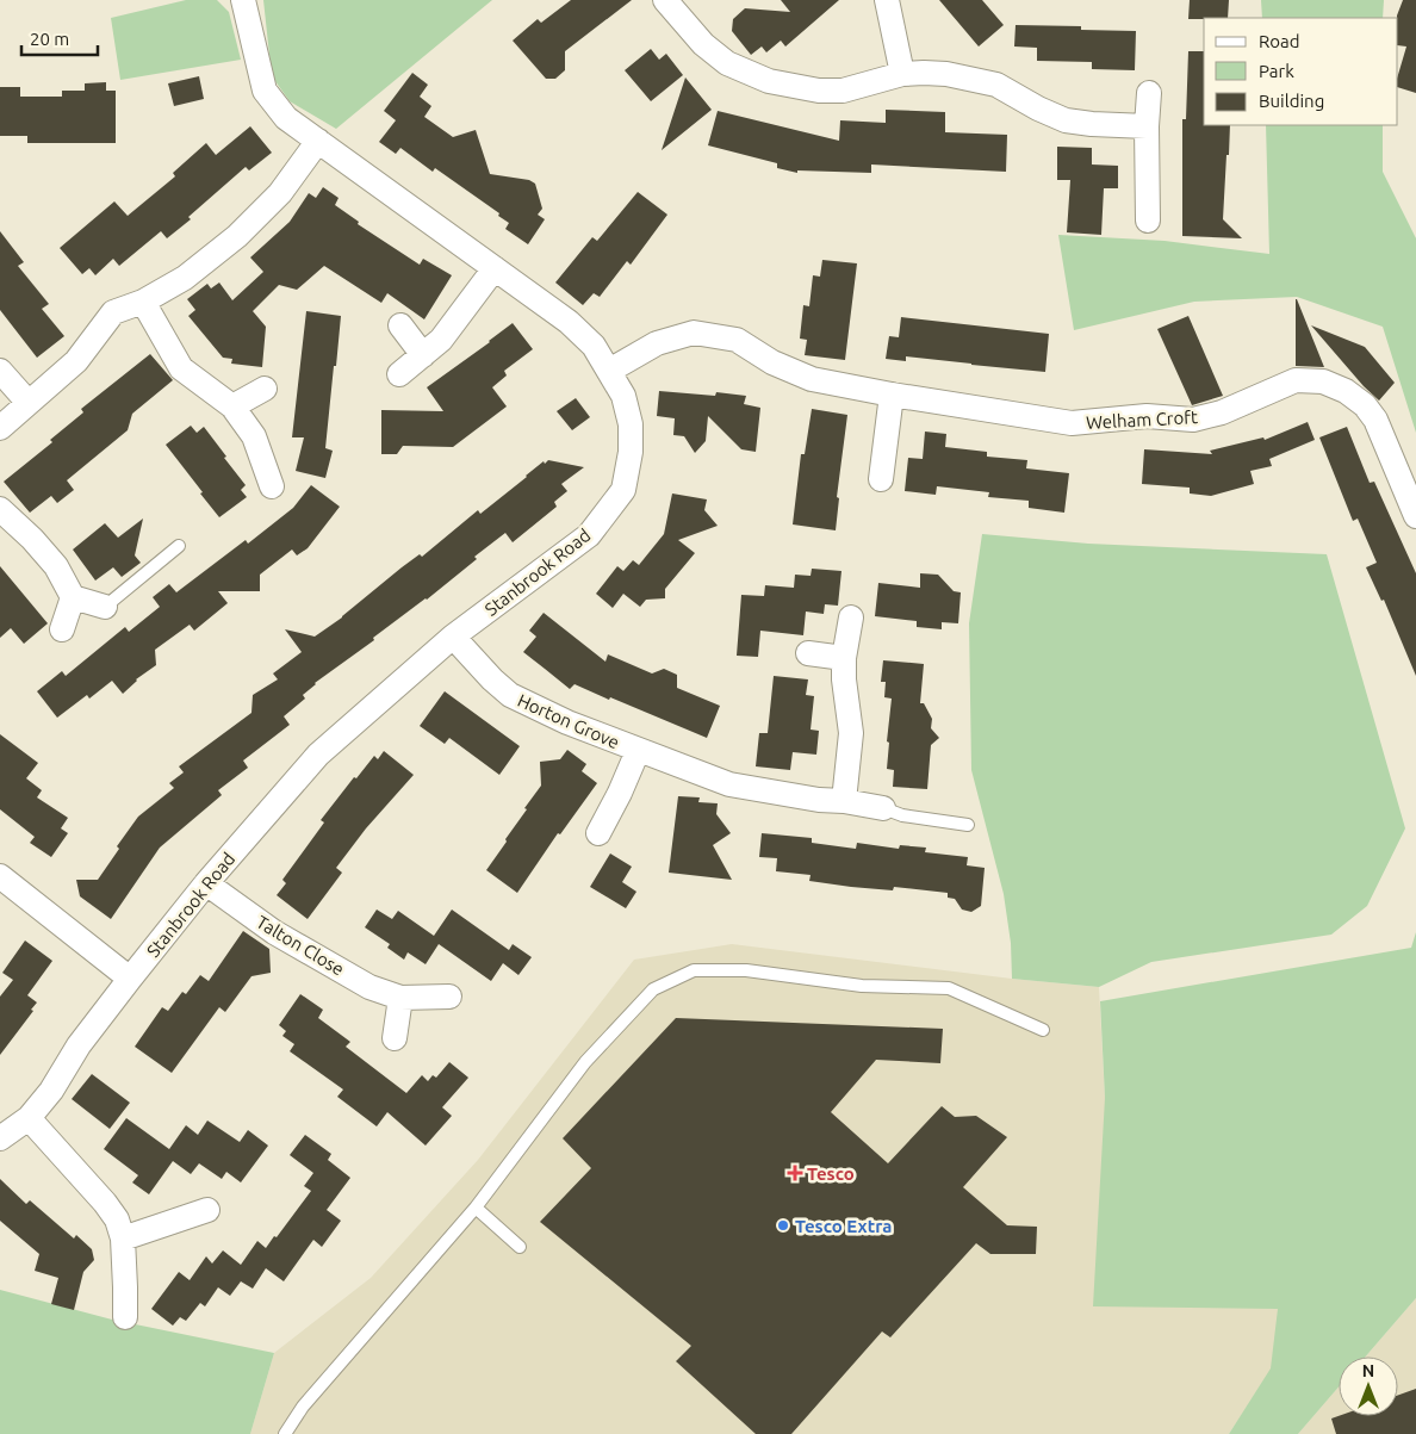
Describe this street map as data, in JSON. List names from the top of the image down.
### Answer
{
  "streets": {
    "street": [
      "Welham Croft",
      "Stanbrook Road",
      "Horton Grove",
      "Talton Close"
    ]
  },
  "crossings": [
    ["Welham Croft", "Stanbrook Road"],
    ["Stanbrook Road", "Horton Grove"],
    ["Stanbrook Road", "Talton Close"]
  ],
  "places": {
    "health": ["Tesco"],
    "other": ["Tesco Extra"]
  },
  "legend": ["Road", "Park", "Building"],
  "scale_bar": "20 m",
  "north": "top"
}
